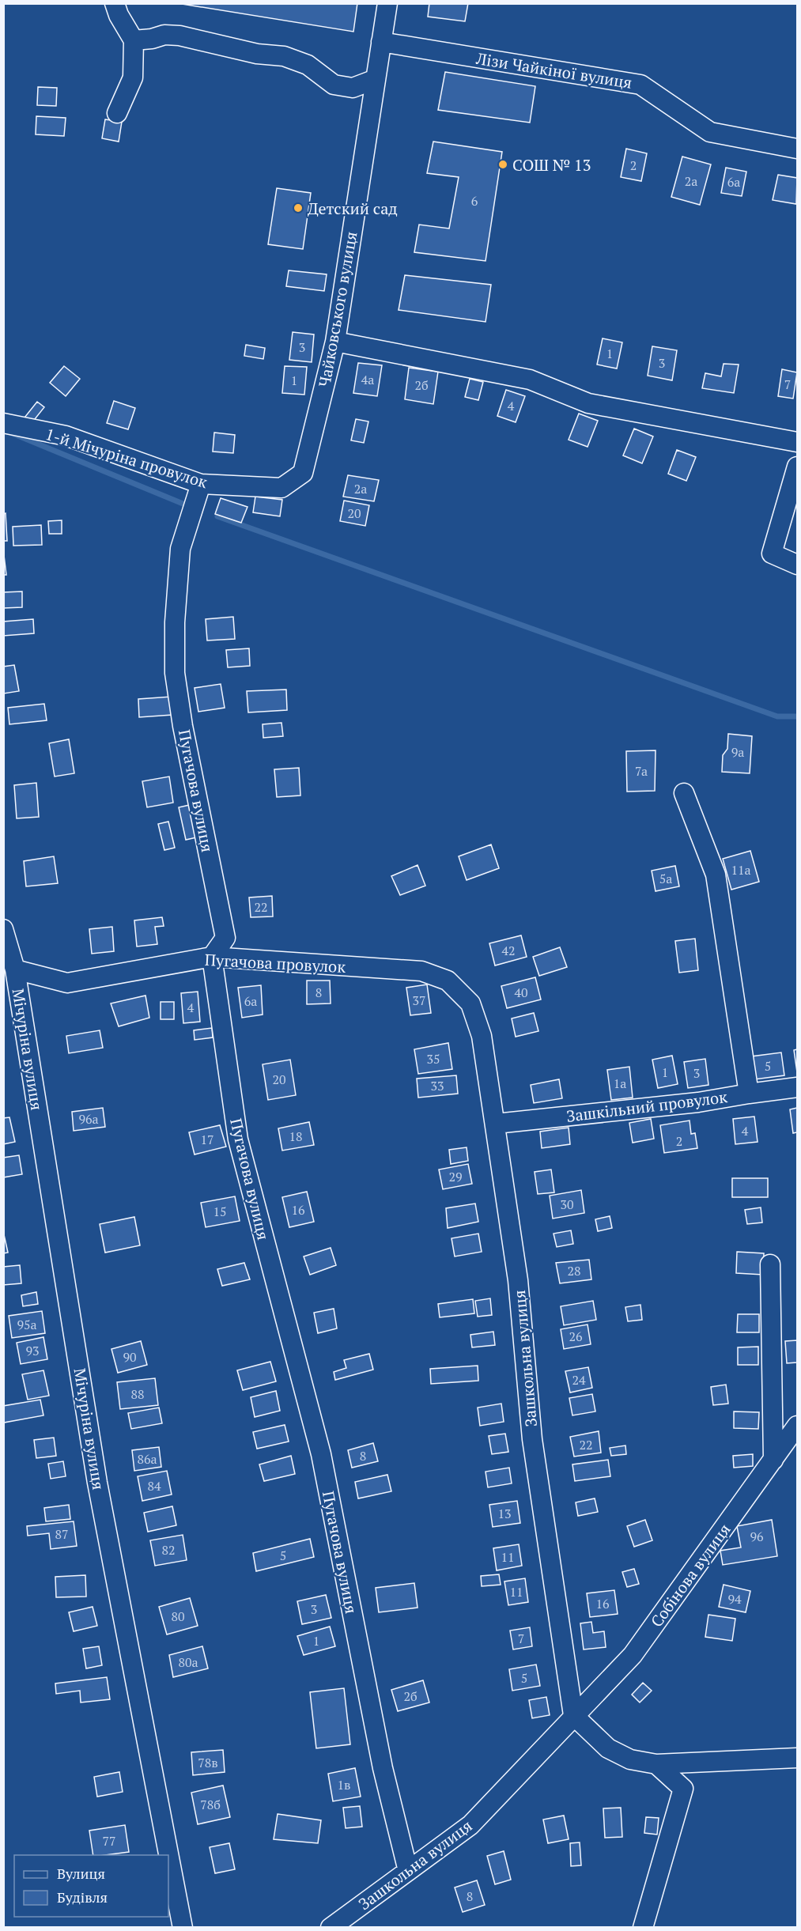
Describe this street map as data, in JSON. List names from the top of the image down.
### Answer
{
  "streets": {
    "street": [
      "Лізи Чайкіної вулиця",
      "Чайковського вулиця",
      "1-й Мічуріна провулок",
      "Пугачова вулиця",
      "Пугачова провулок",
      "Мічуріна вулиця",
      "Зашкільний провулок",
      "Зашкольна вулиця",
      "Собінова вулиця"
    ]
  },
  "crossings": [
    ["Лізи Чайкіної вулиця", "Чайковського вулиця"],
    ["Чайковського вулиця", "1-й Мічуріна провулок"],
    ["1-й Мічуріна провулок", "Пугачова вулиця"],
    ["Пугачова вулиця", "Пугачова провулок"],
    ["Пугачова вулиця", "Зашкольна вулиця"],
    ["Пугачова провулок", "Мічуріна вулиця"],
    ["Пугачова провулок", "Зашкольна вулиця"],
    ["Зашкільний провулок", "Зашкольна вулиця"],
    ["Зашкольна вулиця", "Собінова вулиця"]
  ],
  "places": ["СОШ № 13", "Детский сад"],
  "house_numbers": [
    "2",
    "2а",
    "6а",
    "6",
    "3",
    "1",
    "3",
    "4а",
    "1",
    "7",
    "2б",
    "4",
    "2а",
    "20",
    "9а",
    "7а",
    "11а",
    "5а",
    "22",
    "42",
    "8",
    "40",
    "37",
    "6а",
    "4",
    "35",
    "5",
    "1",
    "3",
    "20",
    "1а",
    "33",
    "96а",
    "4",
    "18",
    "17",
    "2",
    "29",
    "30",
    "16",
    "15",
    "28",
    "95а",
    "26",
    "93",
    "90",
    "24",
    "88",
    "22",
    "8",
    "86а",
    "84",
    "13",
    "87",
    "96",
    "82",
    "5",
    "11",
    "11",
    "94",
    "16",
    "3",
    "80",
    "7",
    "1",
    "80а",
    "5",
    "2б",
    "78в",
    "1в",
    "78б",
    "77",
    "8"
  ],
  "legend": ["Вулиця", "Будівля"]
}
